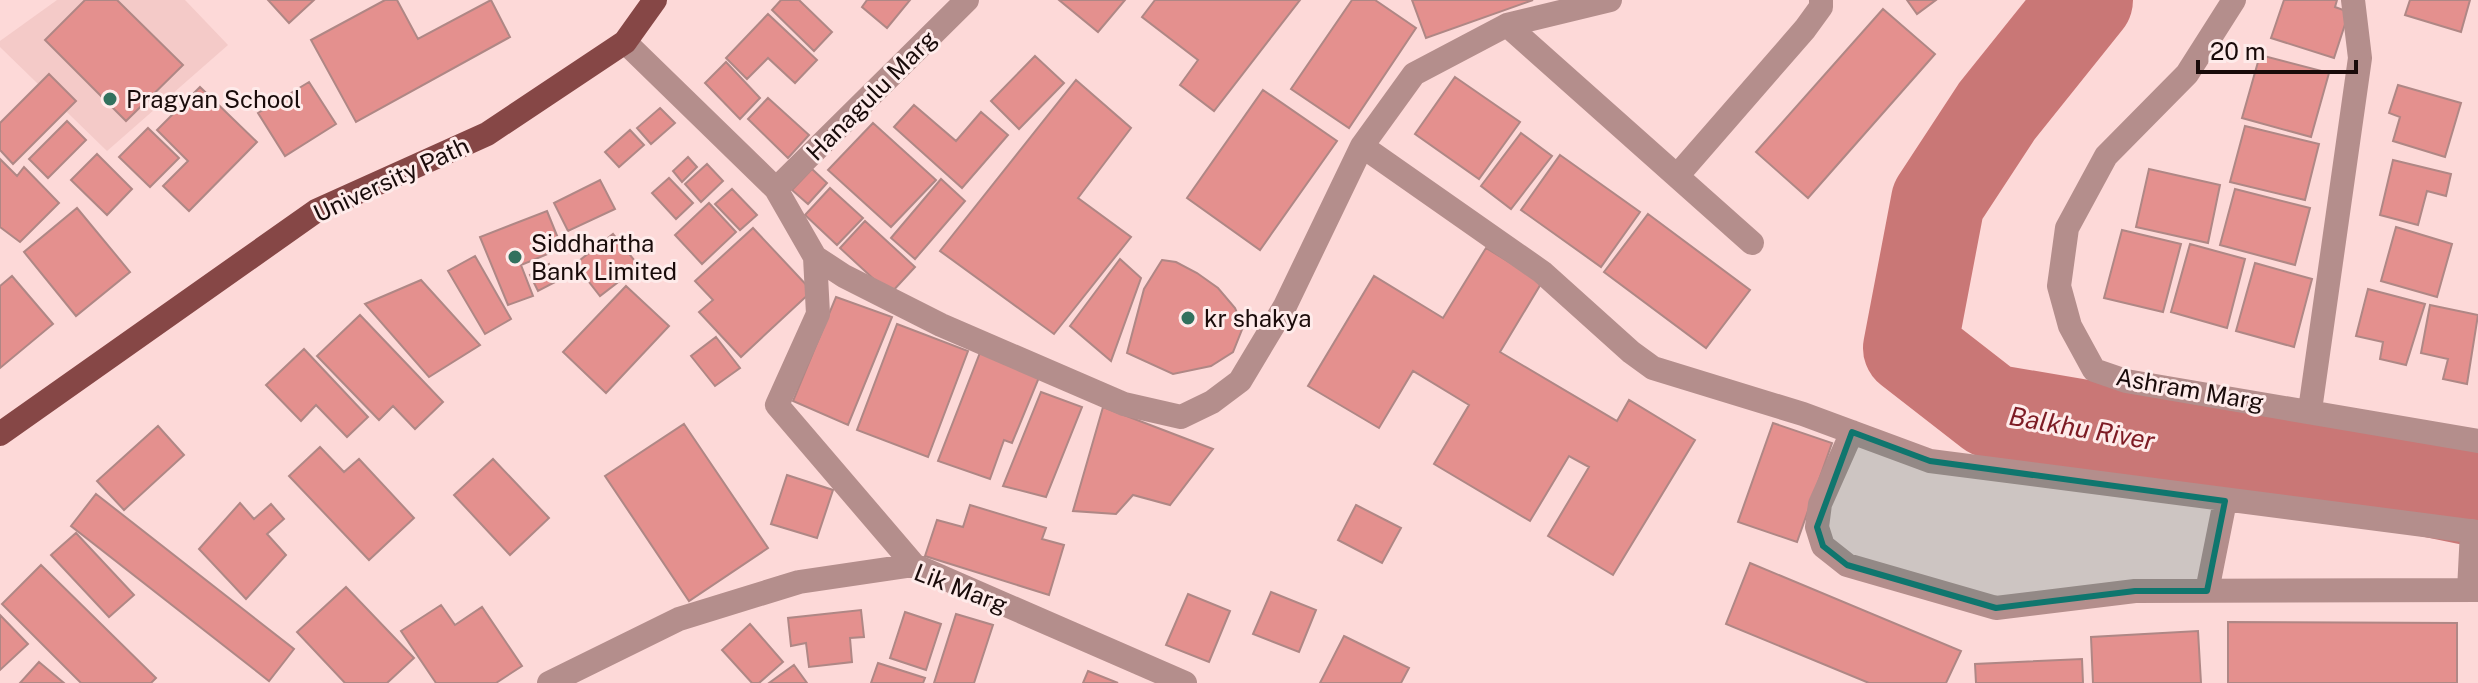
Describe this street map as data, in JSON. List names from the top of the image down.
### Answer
{
  "streets": {
    "main road": ["University Path"],
    "street": ["Hanagulu Marg", "Ashram Marg", "Lik Marg"]
  },
  "water": ["Balkhu River"],
  "places": ["Pragyan School", "Siddhartha Bank Limited", "kr shakya"],
  "scale_bar": "20 m"
}
